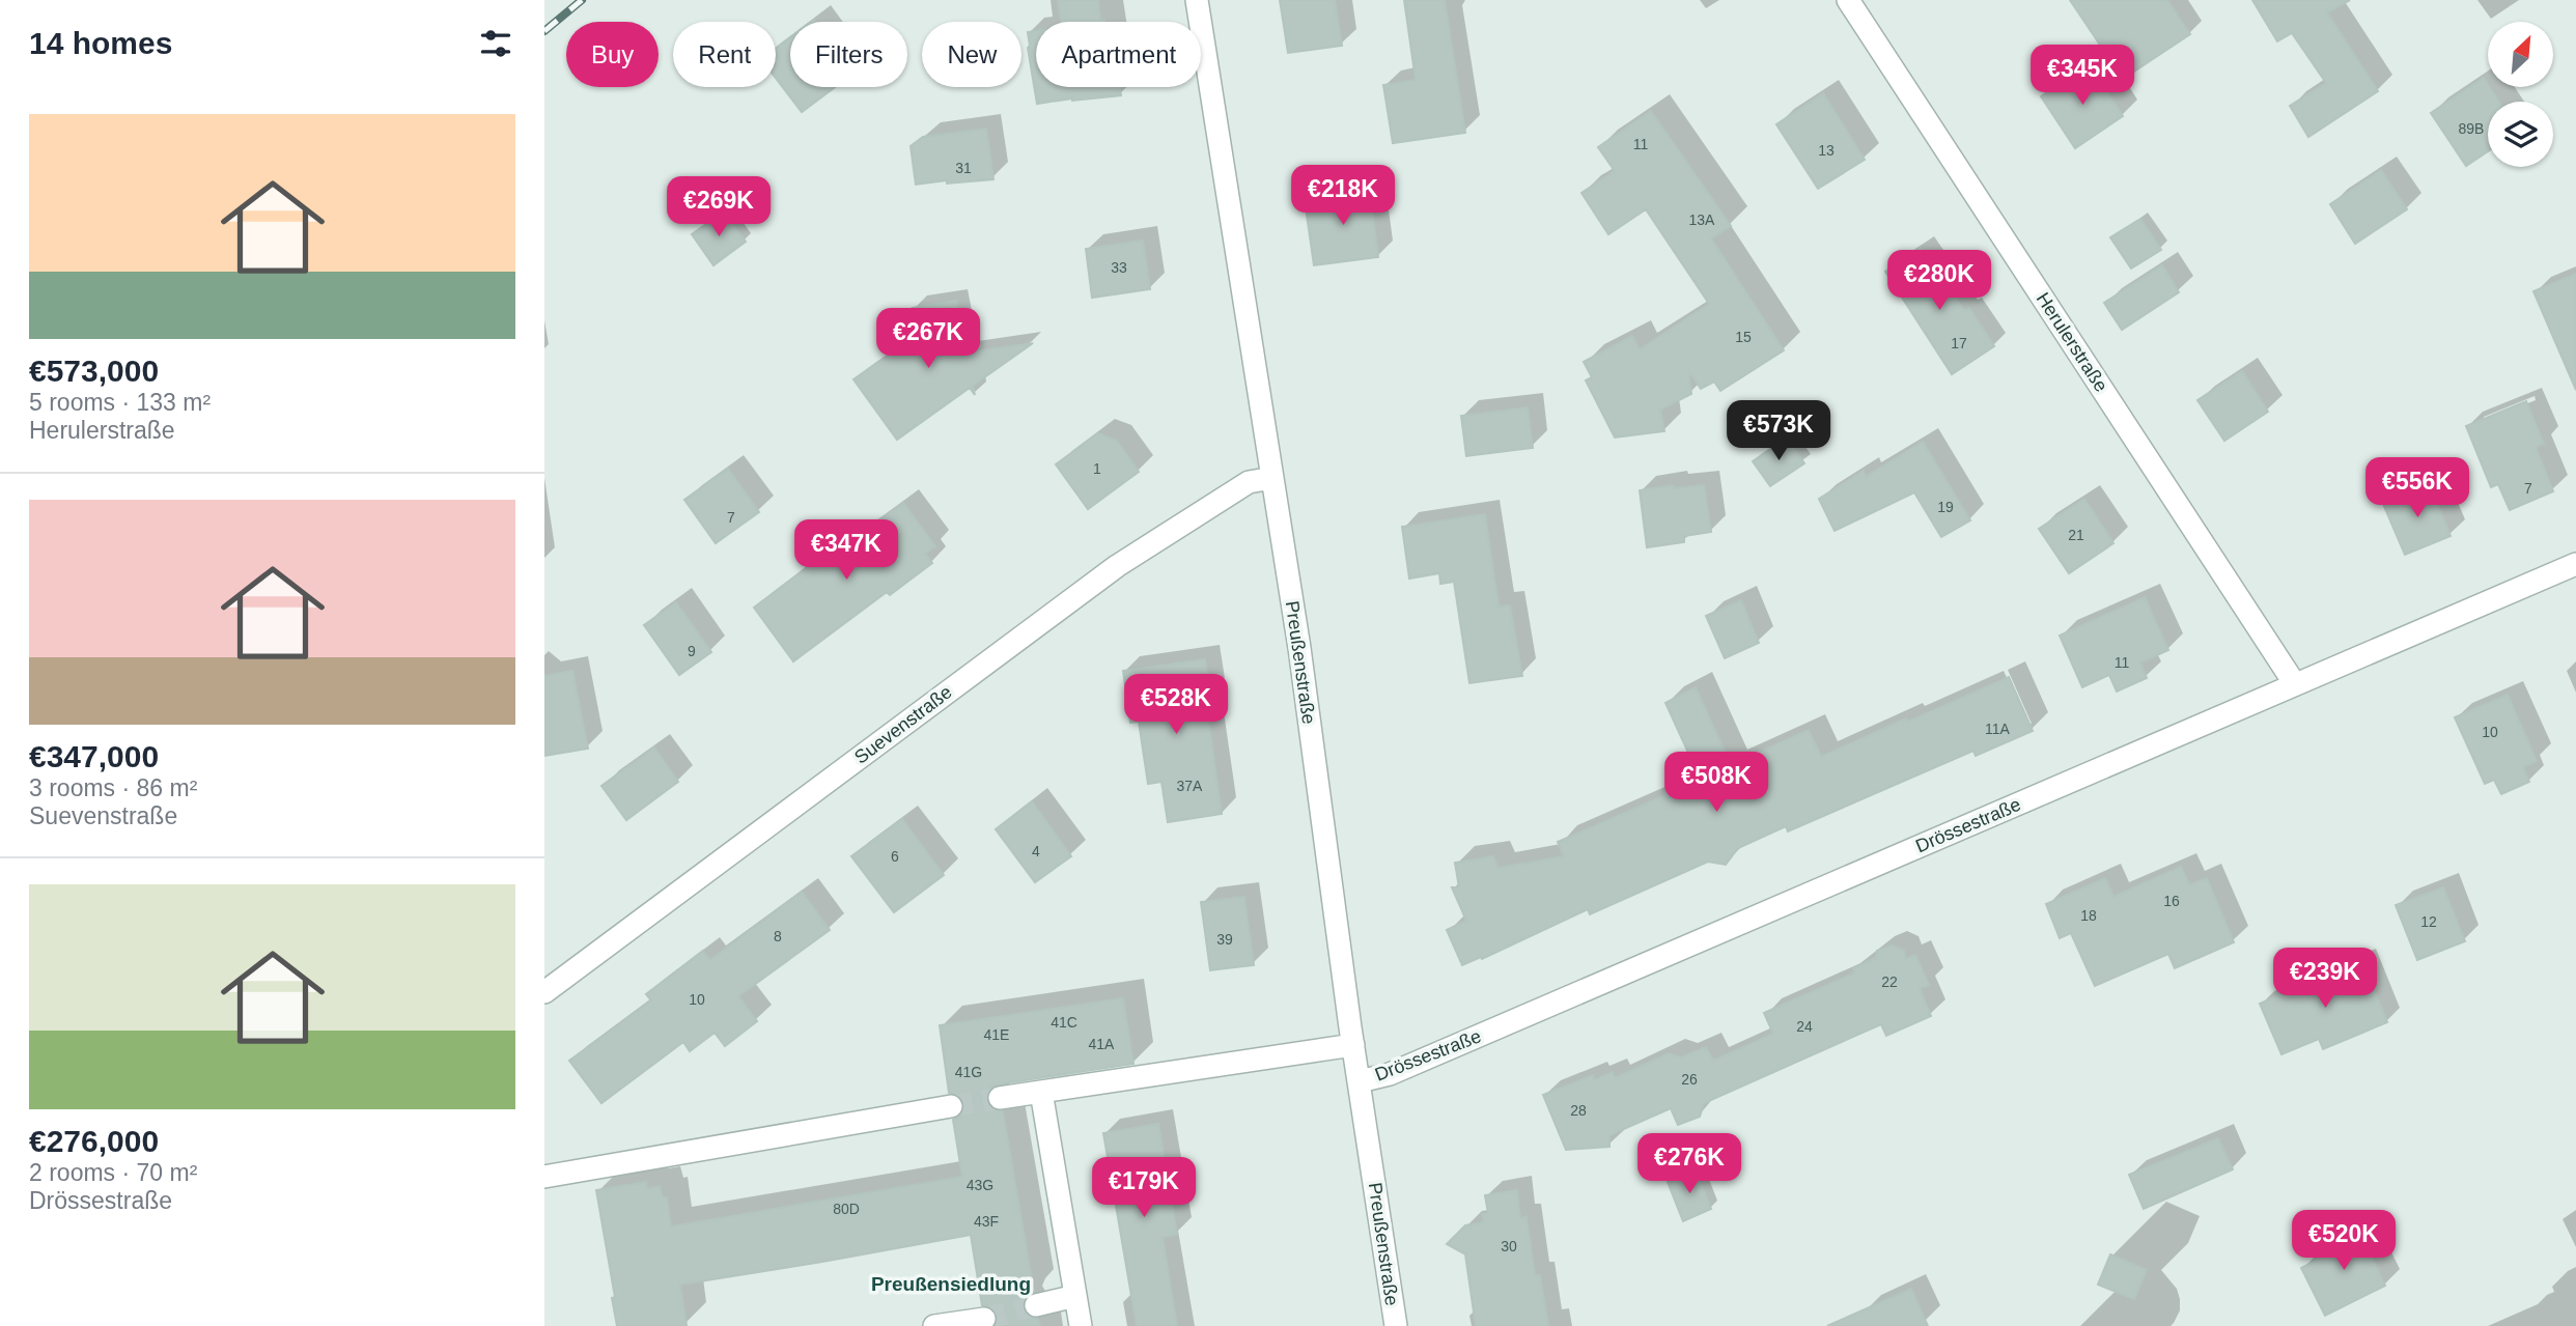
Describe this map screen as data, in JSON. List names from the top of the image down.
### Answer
{
  "streets": {
    "street": [
      "Herulerstraße",
      "Preußenstraße",
      "Suevenstraße",
      "Drössestraße"
    ]
  },
  "crossings": [
    ["Herulerstraße", "Drössestraße"],
    ["Preußenstraße", "Suevenstraße"],
    ["Preußenstraße", "Drössestraße"]
  ],
  "districts": ["Preußensiedlung"],
  "house_numbers": [
    "89B",
    "11",
    "13",
    "31",
    "13A",
    "33",
    "15",
    "17",
    "1",
    "7",
    "19",
    "7",
    "21",
    "9",
    "11",
    "11A",
    "10",
    "37A",
    "4",
    "6",
    "16",
    "18",
    "12",
    "8",
    "39",
    "22",
    "10",
    "41C",
    "24",
    "41E",
    "41A",
    "41G",
    "26",
    "28",
    "43G",
    "80D",
    "43F",
    "30"
  ],
  "north": "top right",
  "page": {
    "heading": "14 homes",
    "chip": [
      "Buy",
      "Rent",
      "Filters",
      "New",
      "Apartment"
    ],
    "price": [
      "€345K",
      "€218K",
      "€269K",
      "€280K",
      "€267K",
      "€573K",
      "€556K",
      "€347K",
      "€528K",
      "€508K",
      "€239K",
      "€276K",
      "€179K",
      "€520K"
    ],
    "list": [
      {
        "name": "€573,000",
        "note": "5 rooms · 133 m² · Herulerstraße"
      },
      {
        "name": "€347,000",
        "note": "3 rooms · 86 m² · Suevenstraße"
      },
      {
        "name": "€276,000",
        "note": "2 rooms · 70 m² · Drössestraße"
      }
    ]
  }
}
